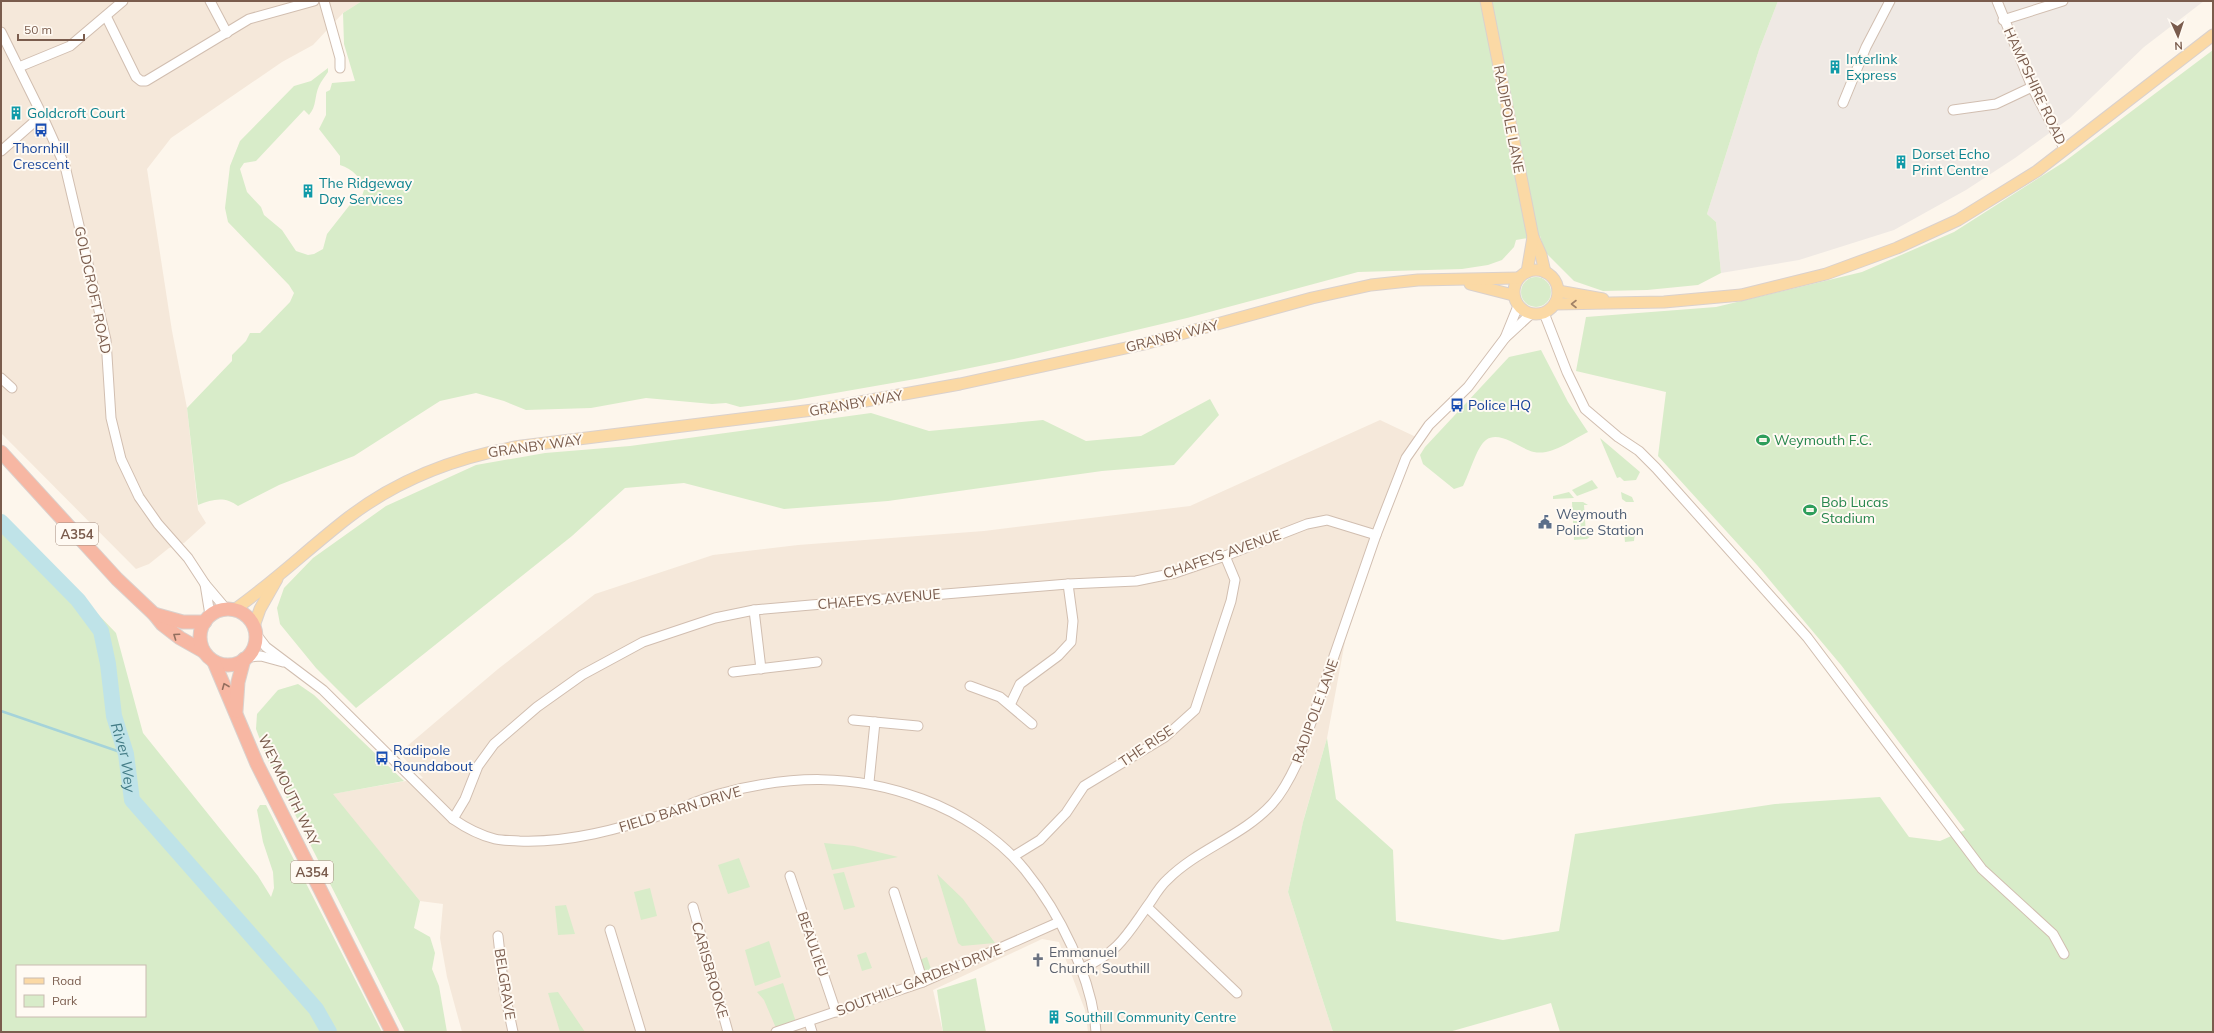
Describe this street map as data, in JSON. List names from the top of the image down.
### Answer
{
  "streets": {
    "highway": ["A354", "WEYMOUTH WAY"],
    "main road": ["HAMPSHIRE ROAD", "RADIPOLE LANE", "GRANBY WAY"],
    "street": [
      "GOLDCROFT ROAD",
      "CHAFEYS AVENUE",
      "THE RISE",
      "FIELD BARN DRIVE",
      "BEAULIEU",
      "CARISBROOKE",
      "SOUTHILL GARDEN DRIVE",
      "BELGRAVE"
    ]
  },
  "crossings": [
    ["RADIPOLE LANE", "GRANBY WAY"],
    ["RADIPOLE LANE", "CHAFEYS AVENUE"],
    ["RADIPOLE LANE", "FIELD BARN DRIVE"],
    ["GOLDCROFT ROAD", "GRANBY WAY"],
    ["GOLDCROFT ROAD", "A354"],
    ["GOLDCROFT ROAD", "WEYMOUTH WAY"],
    ["GOLDCROFT ROAD", "FIELD BARN DRIVE"],
    ["GRANBY WAY", "A354"],
    ["GRANBY WAY", "WEYMOUTH WAY"],
    ["GRANBY WAY", "FIELD BARN DRIVE"],
    ["A354", "WEYMOUTH WAY"],
    ["A354", "FIELD BARN DRIVE"],
    ["CHAFEYS AVENUE", "THE RISE"],
    ["CHAFEYS AVENUE", "FIELD BARN DRIVE"],
    ["THE RISE", "FIELD BARN DRIVE"],
    ["WEYMOUTH WAY", "FIELD BARN DRIVE"],
    ["FIELD BARN DRIVE", "SOUTHILL GARDEN DRIVE"],
    ["BEAULIEU", "SOUTHILL GARDEN DRIVE"]
  ],
  "water": ["River Wey"],
  "places": {
    "building": [
      "Interlink Express",
      "Goldcroft Court",
      "Dorset Echo Print Centre",
      "The Ridgeway Day Services",
      "Southill Community Centre"
    ],
    "bus stop": ["Thornhill Crescent", "Police HQ", "Radipole Roundabout"],
    "sports": ["Weymouth F.C.", "Bob Lucas Stadium"],
    "public building": ["Weymouth Police Station"],
    "church": ["Emmanuel Church, Southill"]
  },
  "legend": ["Road", "Park"],
  "scale_bar": "50 m",
  "north": "bottom"
}
